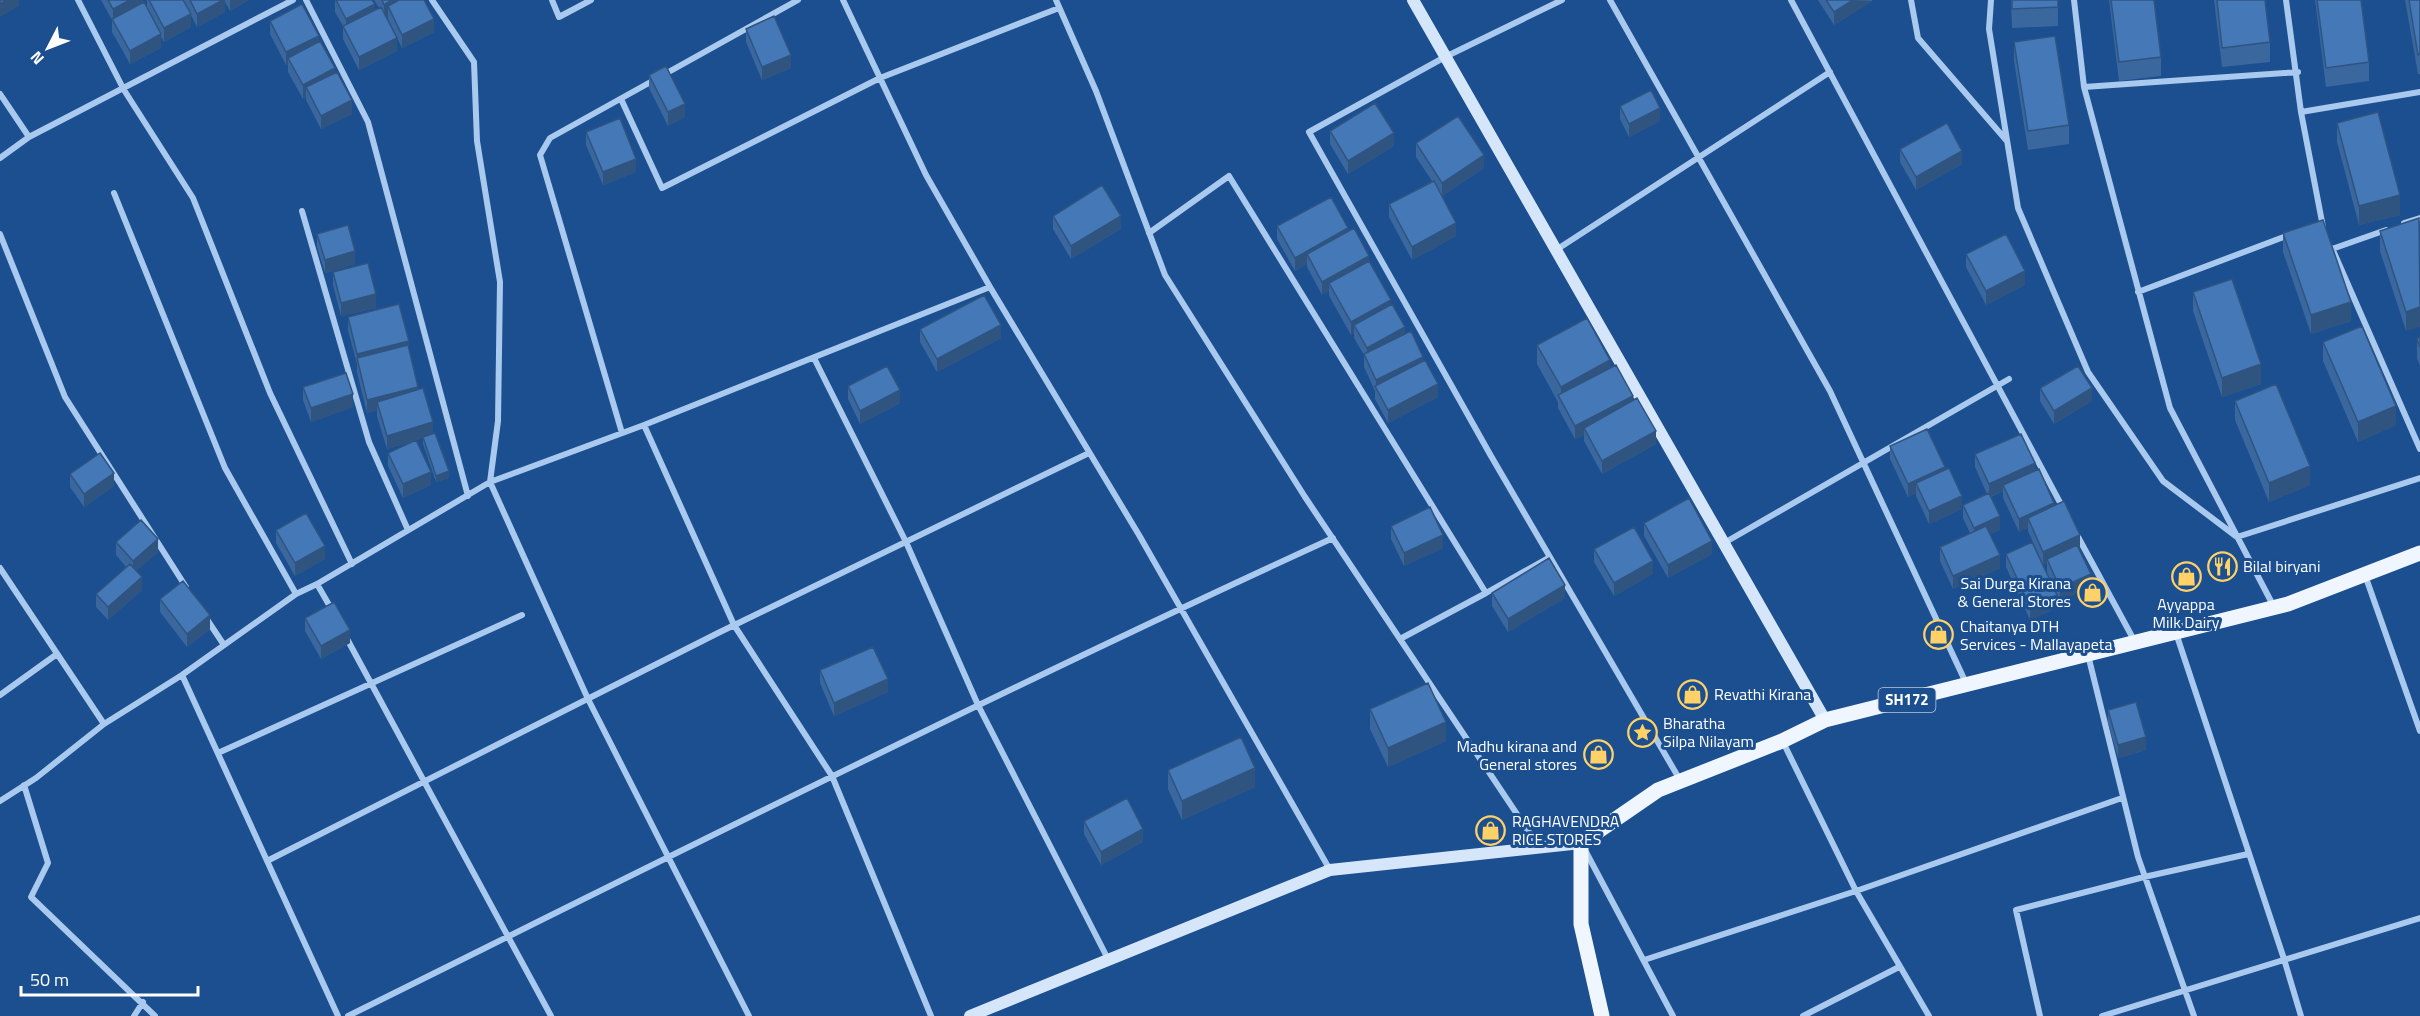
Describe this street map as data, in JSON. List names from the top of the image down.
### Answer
{
  "streets": {
    "main road": ["SH172"]
  },
  "places": {
    "restaurant": ["Bilal biryani"],
    "shop": [
      "Ayyappa Milk Dairy",
      "Sai Durga Kirana & General Stores",
      "Chaitanya DTH Services - Mallayapeta",
      "Revathi Kirana",
      "Madhu kirana and General stores",
      "RAGHAVENDRA RICE STORES"
    ],
    "place": ["Bharatha Silpa Nilayam"]
  },
  "scale_bar": "50 m",
  "north": "bottom left"
}
